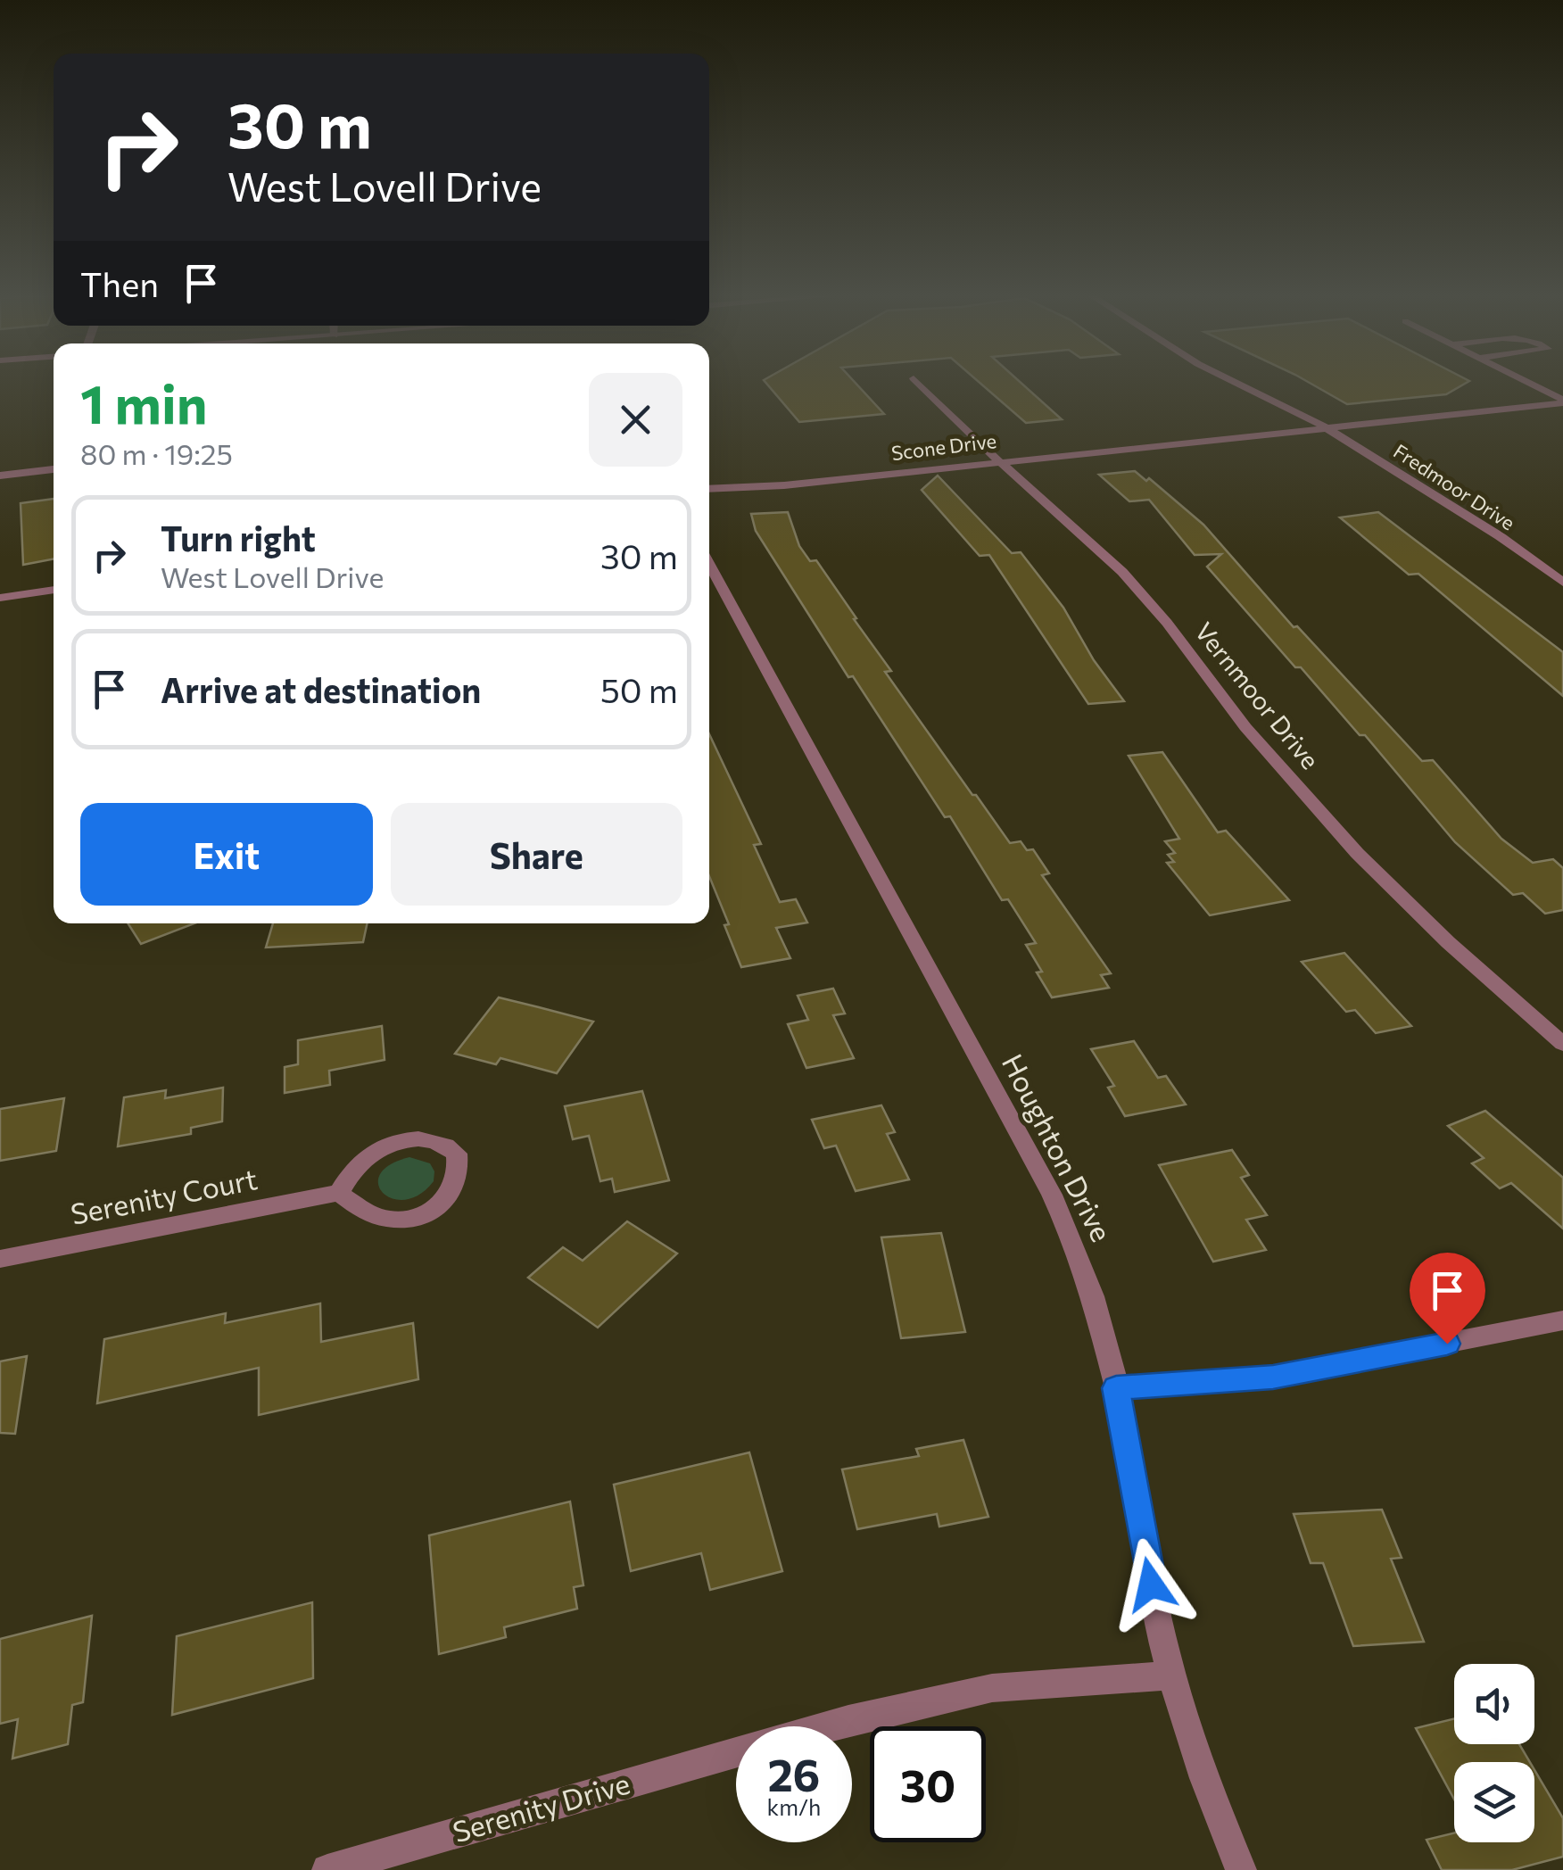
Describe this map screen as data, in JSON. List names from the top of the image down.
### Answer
{
  "streets": {
    "street": [
      "Scone Drive",
      "Fredmoor Drive",
      "Vernmoor Drive",
      "Houghton Drive",
      "Serenity Court",
      "Serenity Drive"
    ]
  },
  "crossings": [
    ["Scone Drive", "Fredmoor Drive"],
    ["Scone Drive", "Vernmoor Drive"],
    ["Houghton Drive", "Serenity Drive"]
  ],
  "page": {
    "turn": ["30 m", "West Lovell Drive"],
    "then": "Then",
    "heading": ["1 min", "80 m · 19:25"],
    "list": [
      {
        "name": "Turn right",
        "note": "West Lovell Drive",
        "value": "30 m"
      },
      {
        "name": "Arrive at destination",
        "value": "50 m"
      }
    ],
    "buttons": ["Exit", "Share"],
    "speed": "26 km/h",
    "limit": "30"
  }
}
